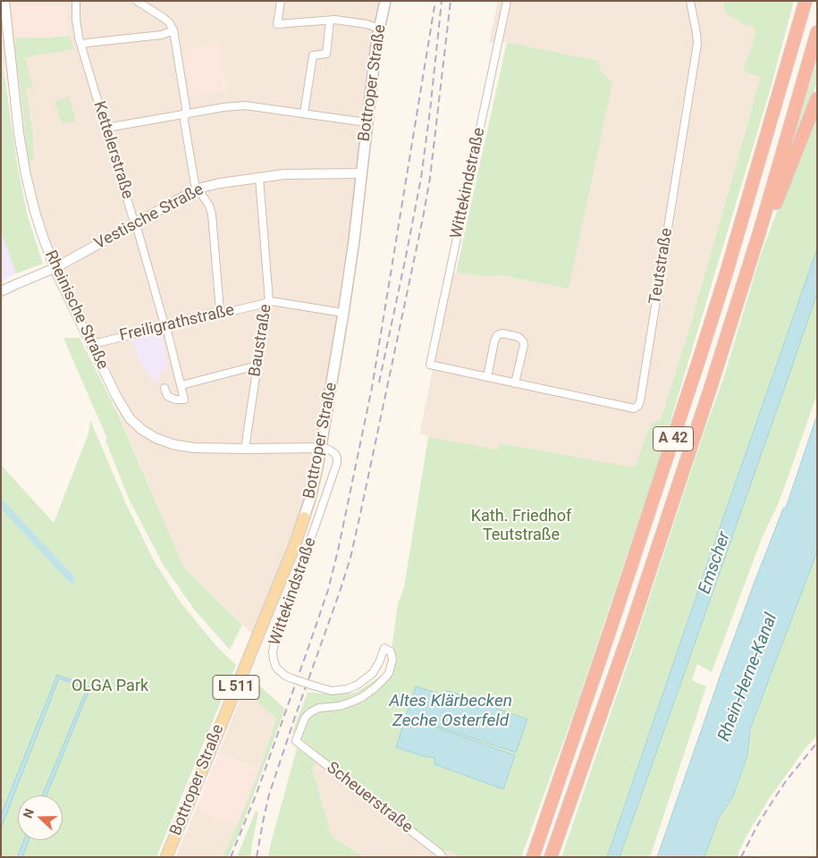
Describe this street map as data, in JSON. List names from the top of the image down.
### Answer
{
  "streets": {
    "highway": ["A 42"],
    "main road": ["Bottroper Straße", "L 511"],
    "street": [
      "Kettelerstraße",
      "Wittekindstraße",
      "Vestische Straße",
      "Teutstraße",
      "Rheinische Straße",
      "Freiligrathstraße",
      "Baustraße",
      "Scheuerstraße"
    ]
  },
  "crossings": [
    ["Bottroper Straße", "Wittekindstraße"],
    ["Bottroper Straße", "Vestische Straße"],
    ["Bottroper Straße", "Rheinische Straße"],
    ["Bottroper Straße", "Freiligrathstraße"],
    ["Kettelerstraße", "Vestische Straße"],
    ["Kettelerstraße", "Freiligrathstraße"],
    ["Wittekindstraße", "Teutstraße"],
    ["Wittekindstraße", "Rheinische Straße"],
    ["Wittekindstraße", "Scheuerstraße"],
    ["Vestische Straße", "Rheinische Straße"],
    ["Vestische Straße", "Baustraße"],
    ["Rheinische Straße", "Freiligrathstraße"],
    ["Rheinische Straße", "Baustraße"],
    ["Freiligrathstraße", "Baustraße"]
  ],
  "water": ["Emscher", "Rhein-Herne-Kanal", "Altes Klärbecken Zeche Osterfeld"],
  "parks": ["Kath. Friedhof Teutstraße", "OLGA Park"],
  "north": "left"
}
